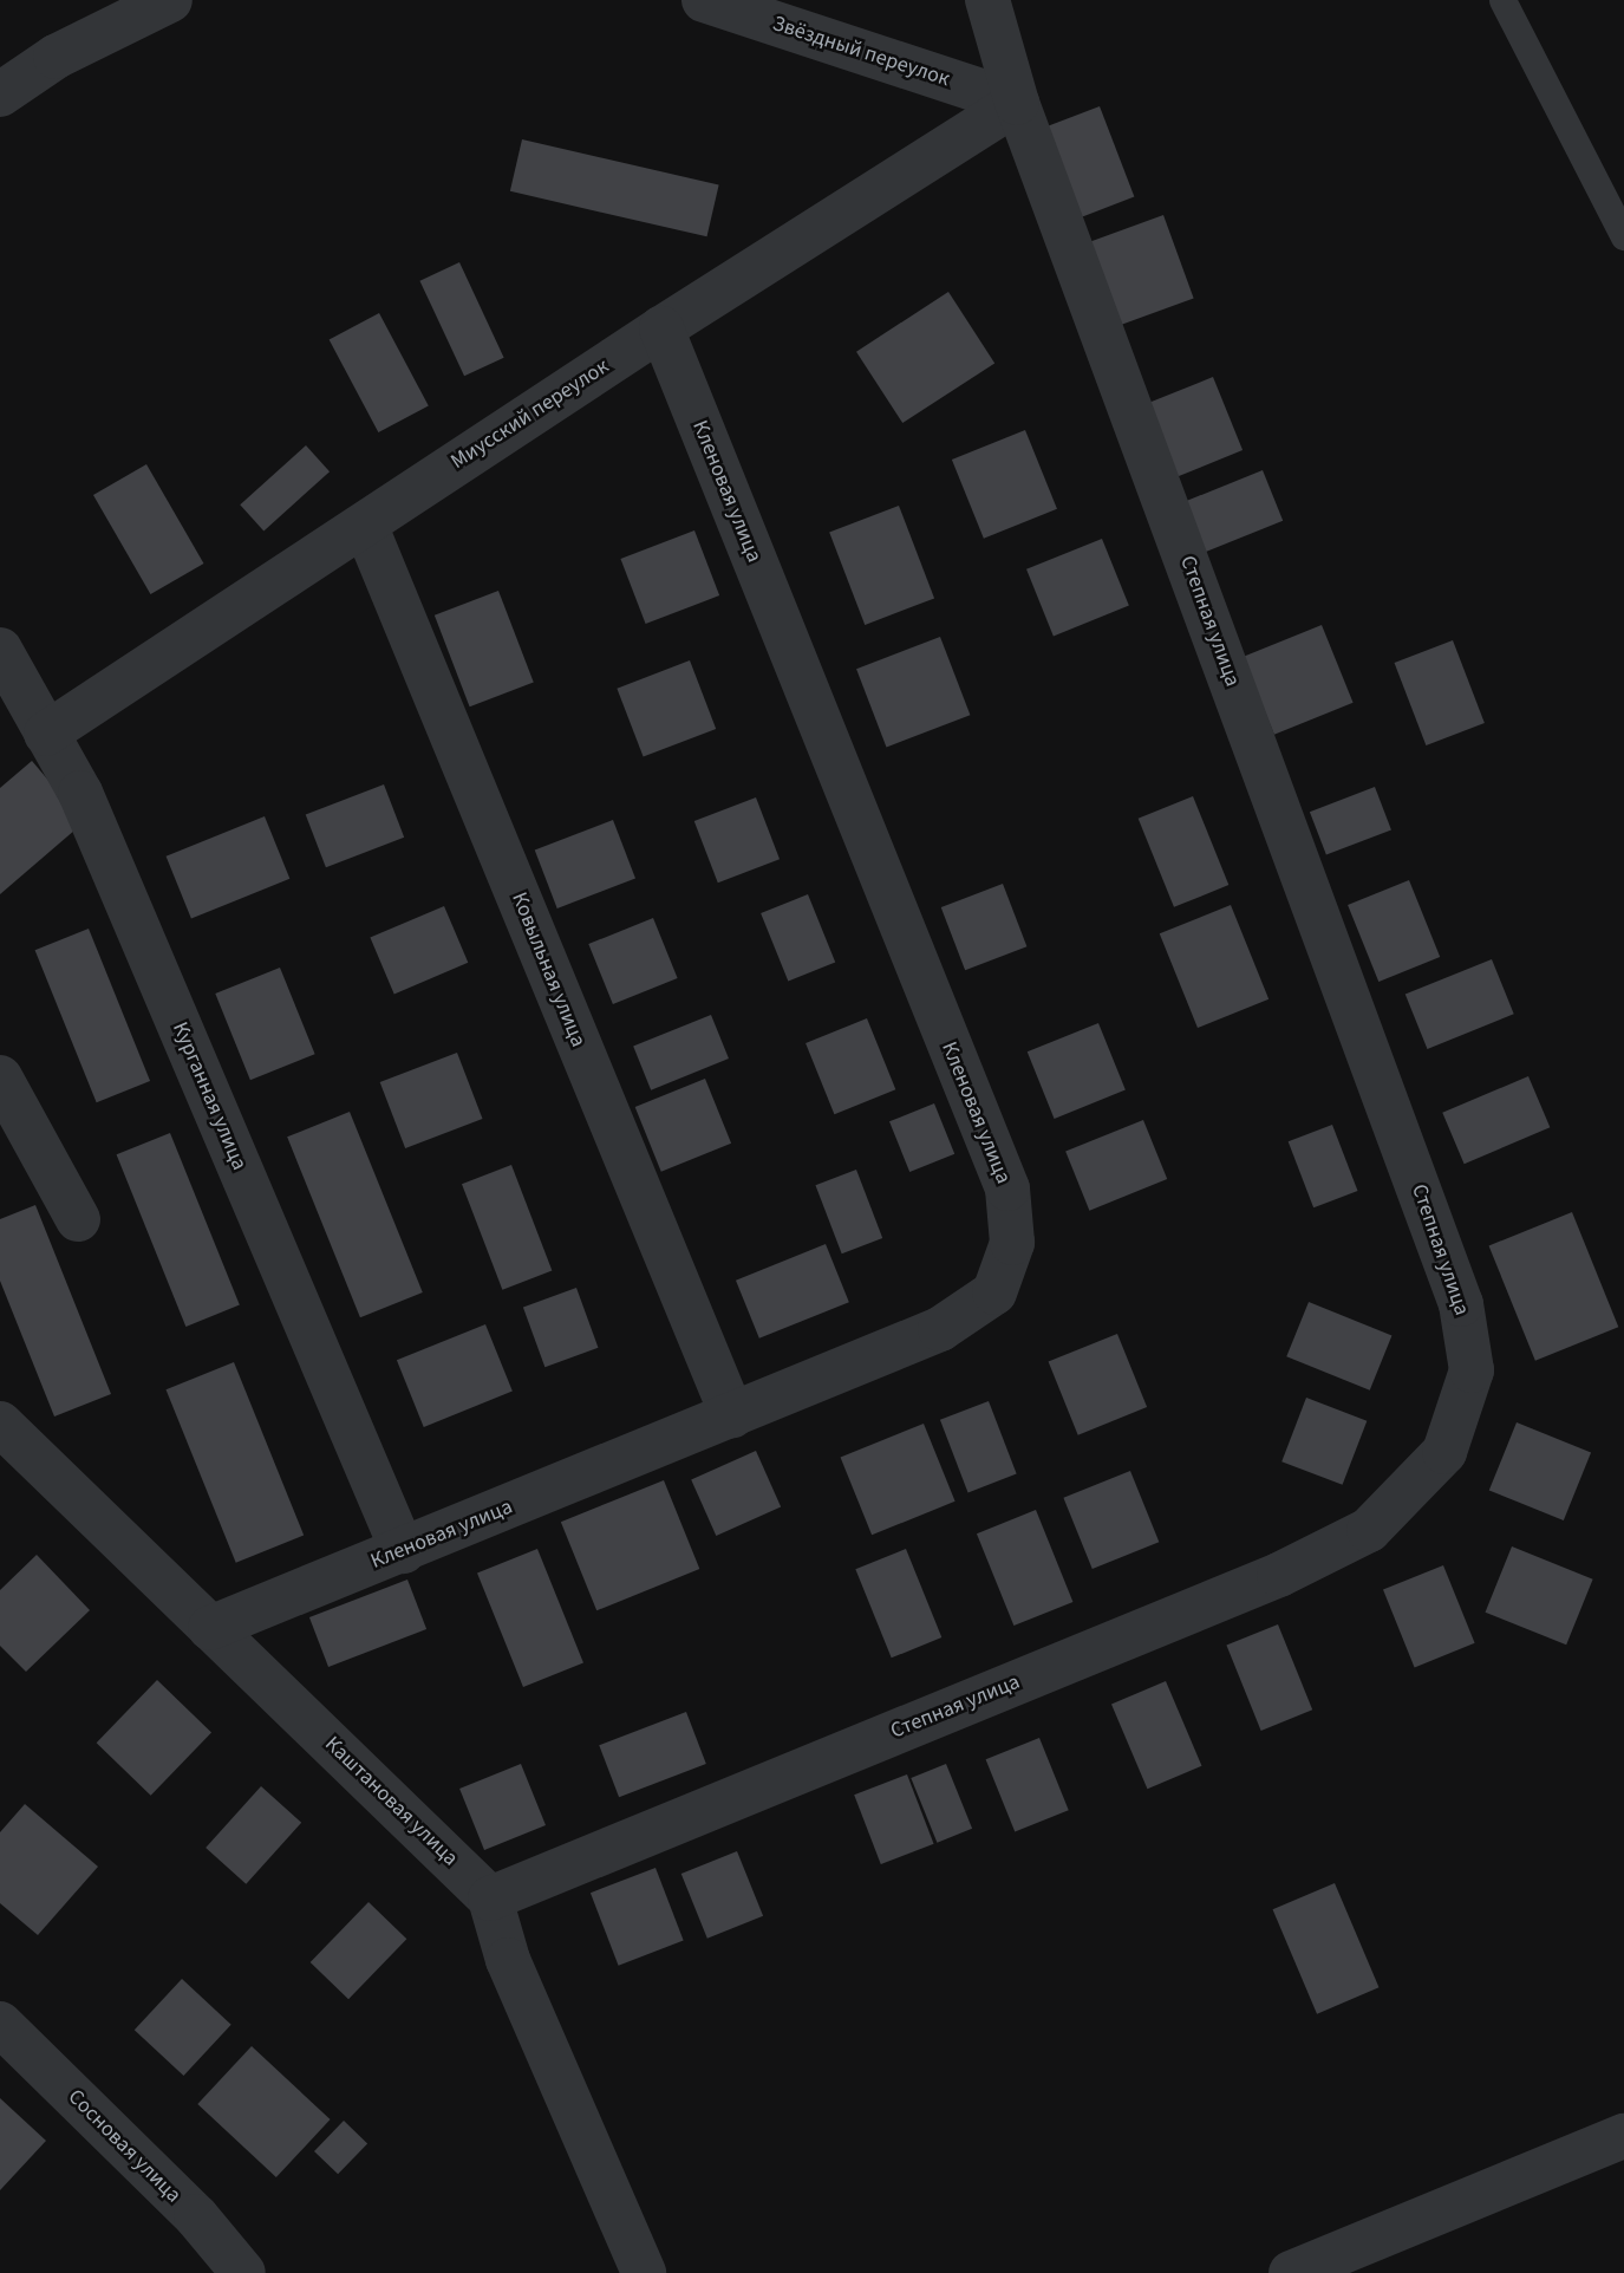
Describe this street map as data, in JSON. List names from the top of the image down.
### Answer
{
  "streets": {
    "street": [
      "Звёздный переулок",
      "Миусский переулок",
      "Кленовая улица",
      "Степная улица",
      "Ковыльная улица",
      "Курганная улица",
      "Каштановая улица",
      "Сосновая улица"
    ]
  },
  "crossings": [
    ["Звёздный переулок", "Миусский переулок"],
    ["Звёздный переулок", "Степная улица"],
    ["Миусский переулок", "Кленовая улица"],
    ["Миусский переулок", "Степная улица"],
    ["Миусский переулок", "Ковыльная улица"],
    ["Миусский переулок", "Курганная улица"],
    ["Кленовая улица", "Ковыльная улица"],
    ["Кленовая улица", "Курганная улица"],
    ["Кленовая улица", "Каштановая улица"],
    ["Степная улица", "Каштановая улица"]
  ]
}
